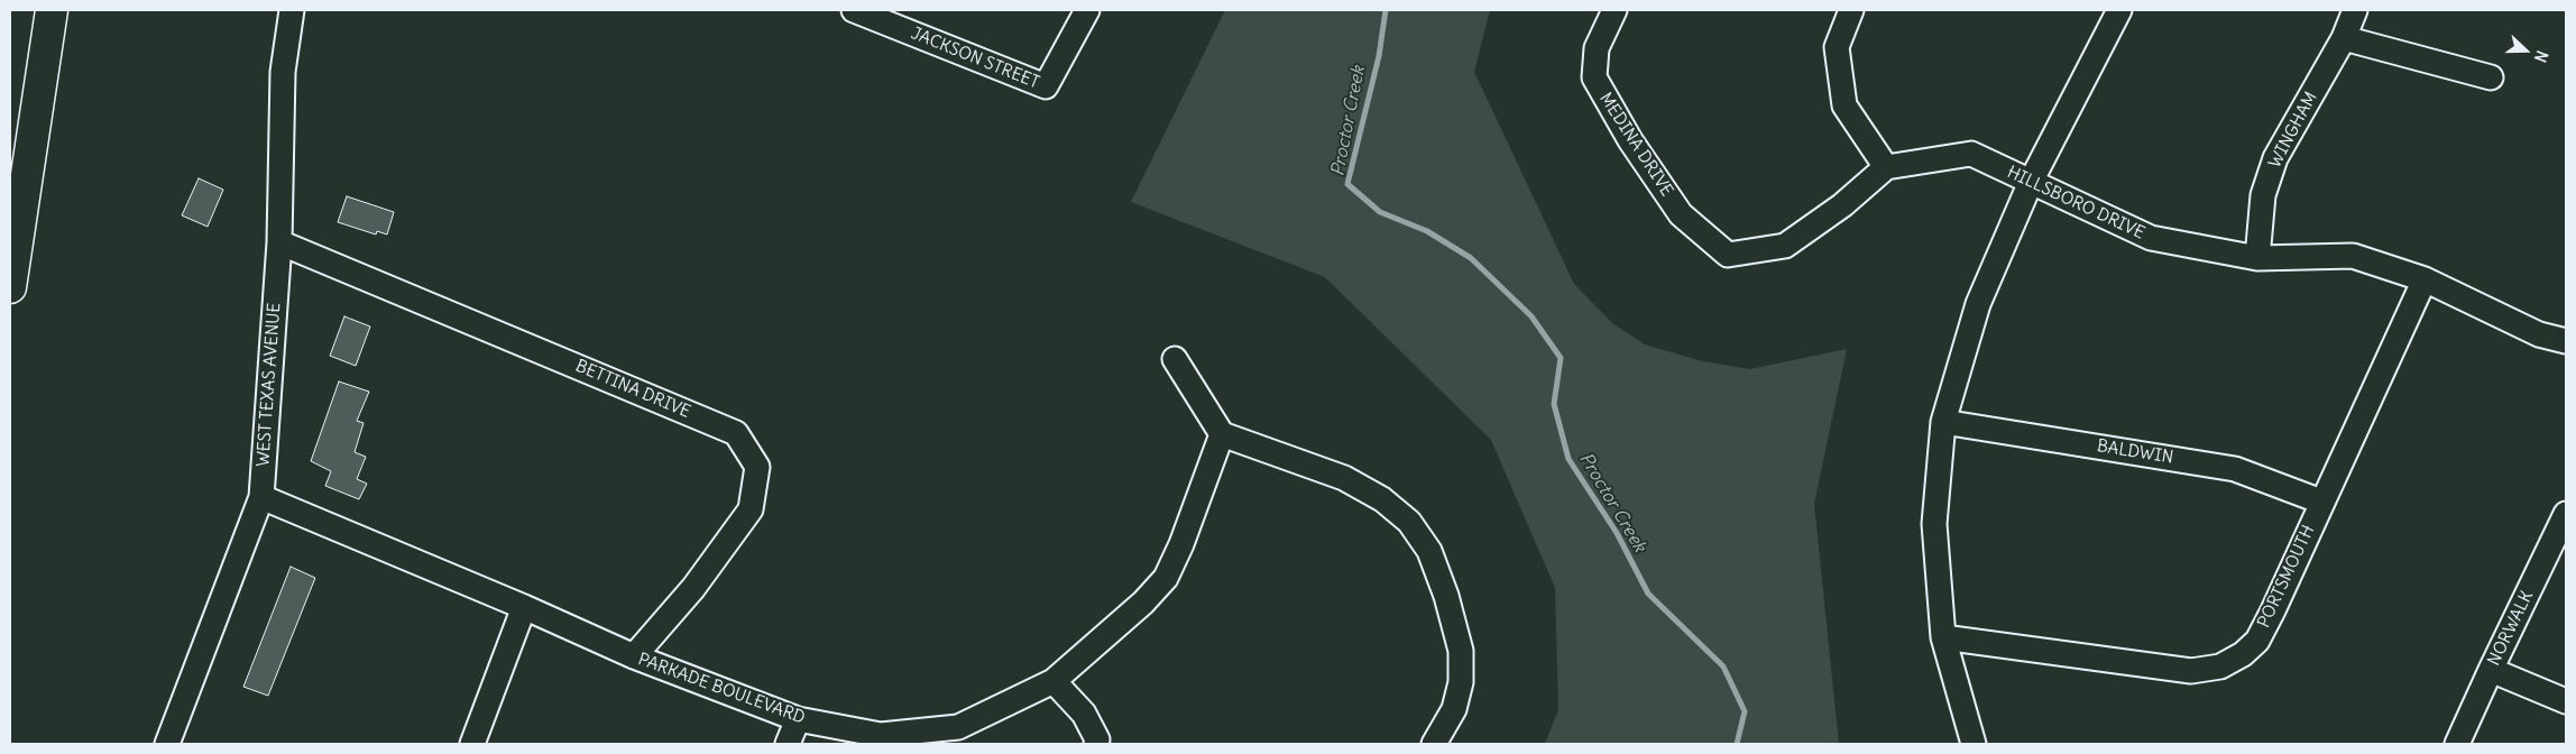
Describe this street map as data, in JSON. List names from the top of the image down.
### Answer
{
  "streets": {
    "street": [
      "JACKSON STREET",
      "WINGHAM",
      "MEDINA DRIVE",
      "HILLSBORO DRIVE",
      "WEST TEXAS AVENUE",
      "BETTINA DRIVE",
      "BALDWIN",
      "PORTSMOUTH",
      "NORWALK",
      "PARKADE BOULEVARD"
    ]
  },
  "crossings": [
    ["WINGHAM", "HILLSBORO DRIVE"],
    ["MEDINA DRIVE", "HILLSBORO DRIVE"],
    ["HILLSBORO DRIVE", "PORTSMOUTH"],
    ["WEST TEXAS AVENUE", "BETTINA DRIVE"],
    ["WEST TEXAS AVENUE", "PARKADE BOULEVARD"],
    ["BETTINA DRIVE", "PARKADE BOULEVARD"],
    ["BALDWIN", "PORTSMOUTH"]
  ],
  "water": ["Proctor Creek"],
  "north": "right"
}
